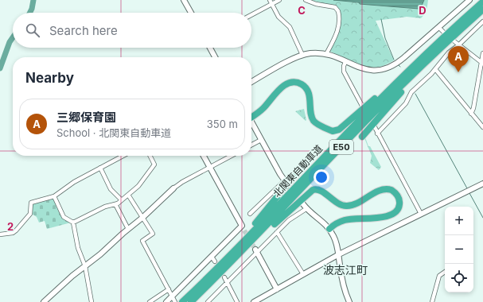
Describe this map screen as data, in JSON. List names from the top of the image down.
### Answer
{
  "streets": {
    "highway": ["E50", "北関東自動車道"]
  },
  "districts": ["波志江町"],
  "page": {
    "search": "Search here",
    "pins": "A",
    "heading": "Nearby",
    "list": [
      {
        "mark": "A",
        "name": "三郷保育園",
        "note": "School · 北関東自動車道",
        "value": "350 m"
      }
    ],
    "map_buttons": ["+", "−"]
  },
  "grid": {
    "columns": ["C", "D"],
    "rows": ["2"]
  }
}
